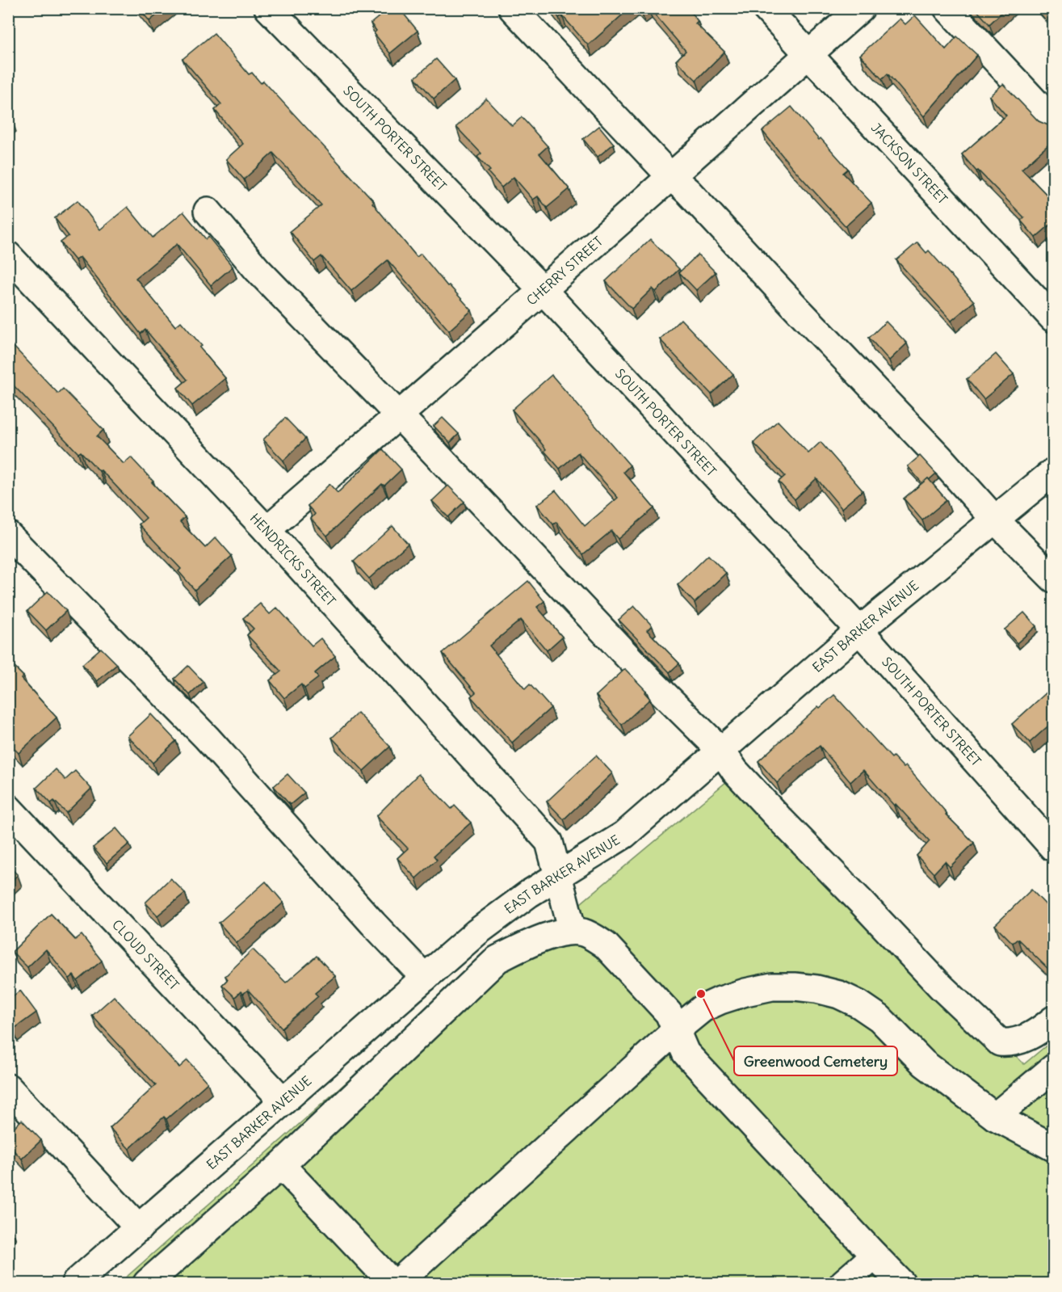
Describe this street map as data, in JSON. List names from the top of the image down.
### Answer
{
  "streets": {
    "street": [
      "SOUTH PORTER STREET",
      "JACKSON STREET",
      "CHERRY STREET",
      "HENDRICKS STREET",
      "EAST BARKER AVENUE",
      "CLOUD STREET"
    ]
  },
  "crossings": [
    ["SOUTH PORTER STREET", "CHERRY STREET"],
    ["SOUTH PORTER STREET", "EAST BARKER AVENUE"],
    ["JACKSON STREET", "CHERRY STREET"],
    ["CHERRY STREET", "HENDRICKS STREET"],
    ["HENDRICKS STREET", "EAST BARKER AVENUE"],
    ["EAST BARKER AVENUE", "CLOUD STREET"]
  ],
  "places": ["Greenwood Cemetery"]
}
